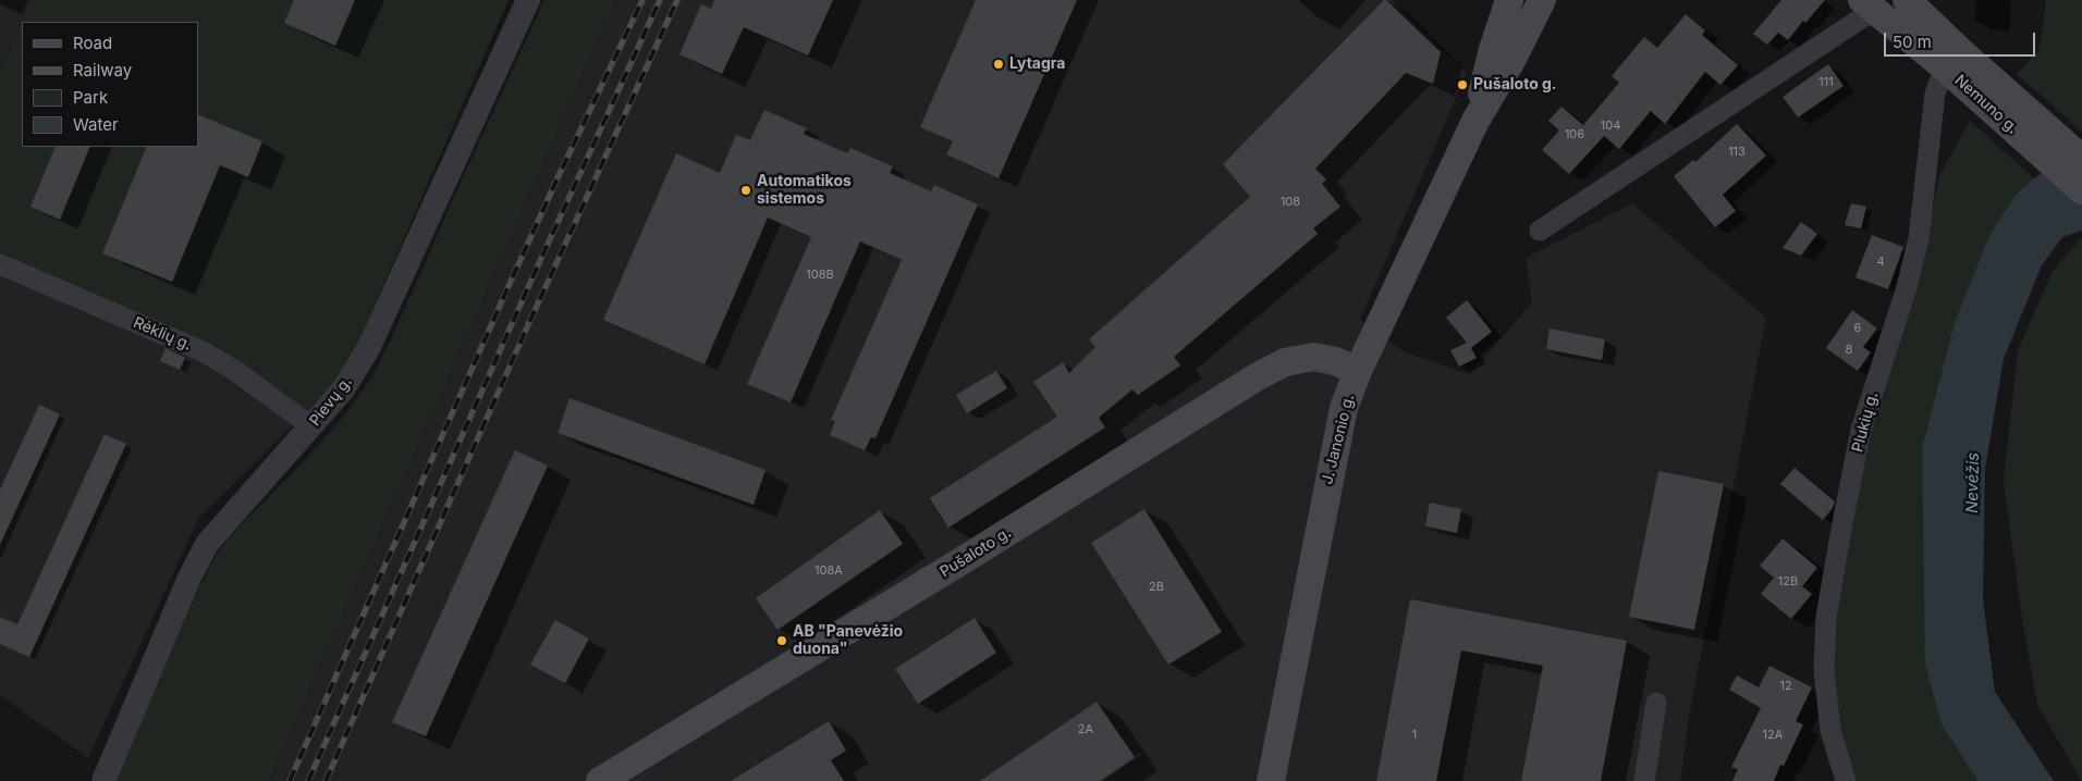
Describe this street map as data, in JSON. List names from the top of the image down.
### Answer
{
  "streets": {
    "main road": ["Nemuno g.", "J. Janonio g.", "Pušaloto g."],
    "street": ["Rėklių g.", "Pievų g.", "Plukių g."]
  },
  "crossings": [
    ["Nemuno g.", "Plukių g."],
    ["Rėklių g.", "Pievų g."],
    ["J. Janonio g.", "Pušaloto g."]
  ],
  "water": ["Nevėžis"],
  "places": [
    "Lytagra",
    "Pušaloto g.",
    "Automatikos sistemos",
    "AB \"Panevėžio duona\""
  ],
  "house_numbers": [
    "111",
    "104",
    "106",
    "113",
    "108",
    "4",
    "108B",
    "6",
    "8",
    "108A",
    "12B",
    "2B",
    "12",
    "2A",
    "1",
    "12A"
  ],
  "legend": [
    "Road",
    "Railway",
    "Park",
    "Water"
  ],
  "scale_bar": "50 m"
}
